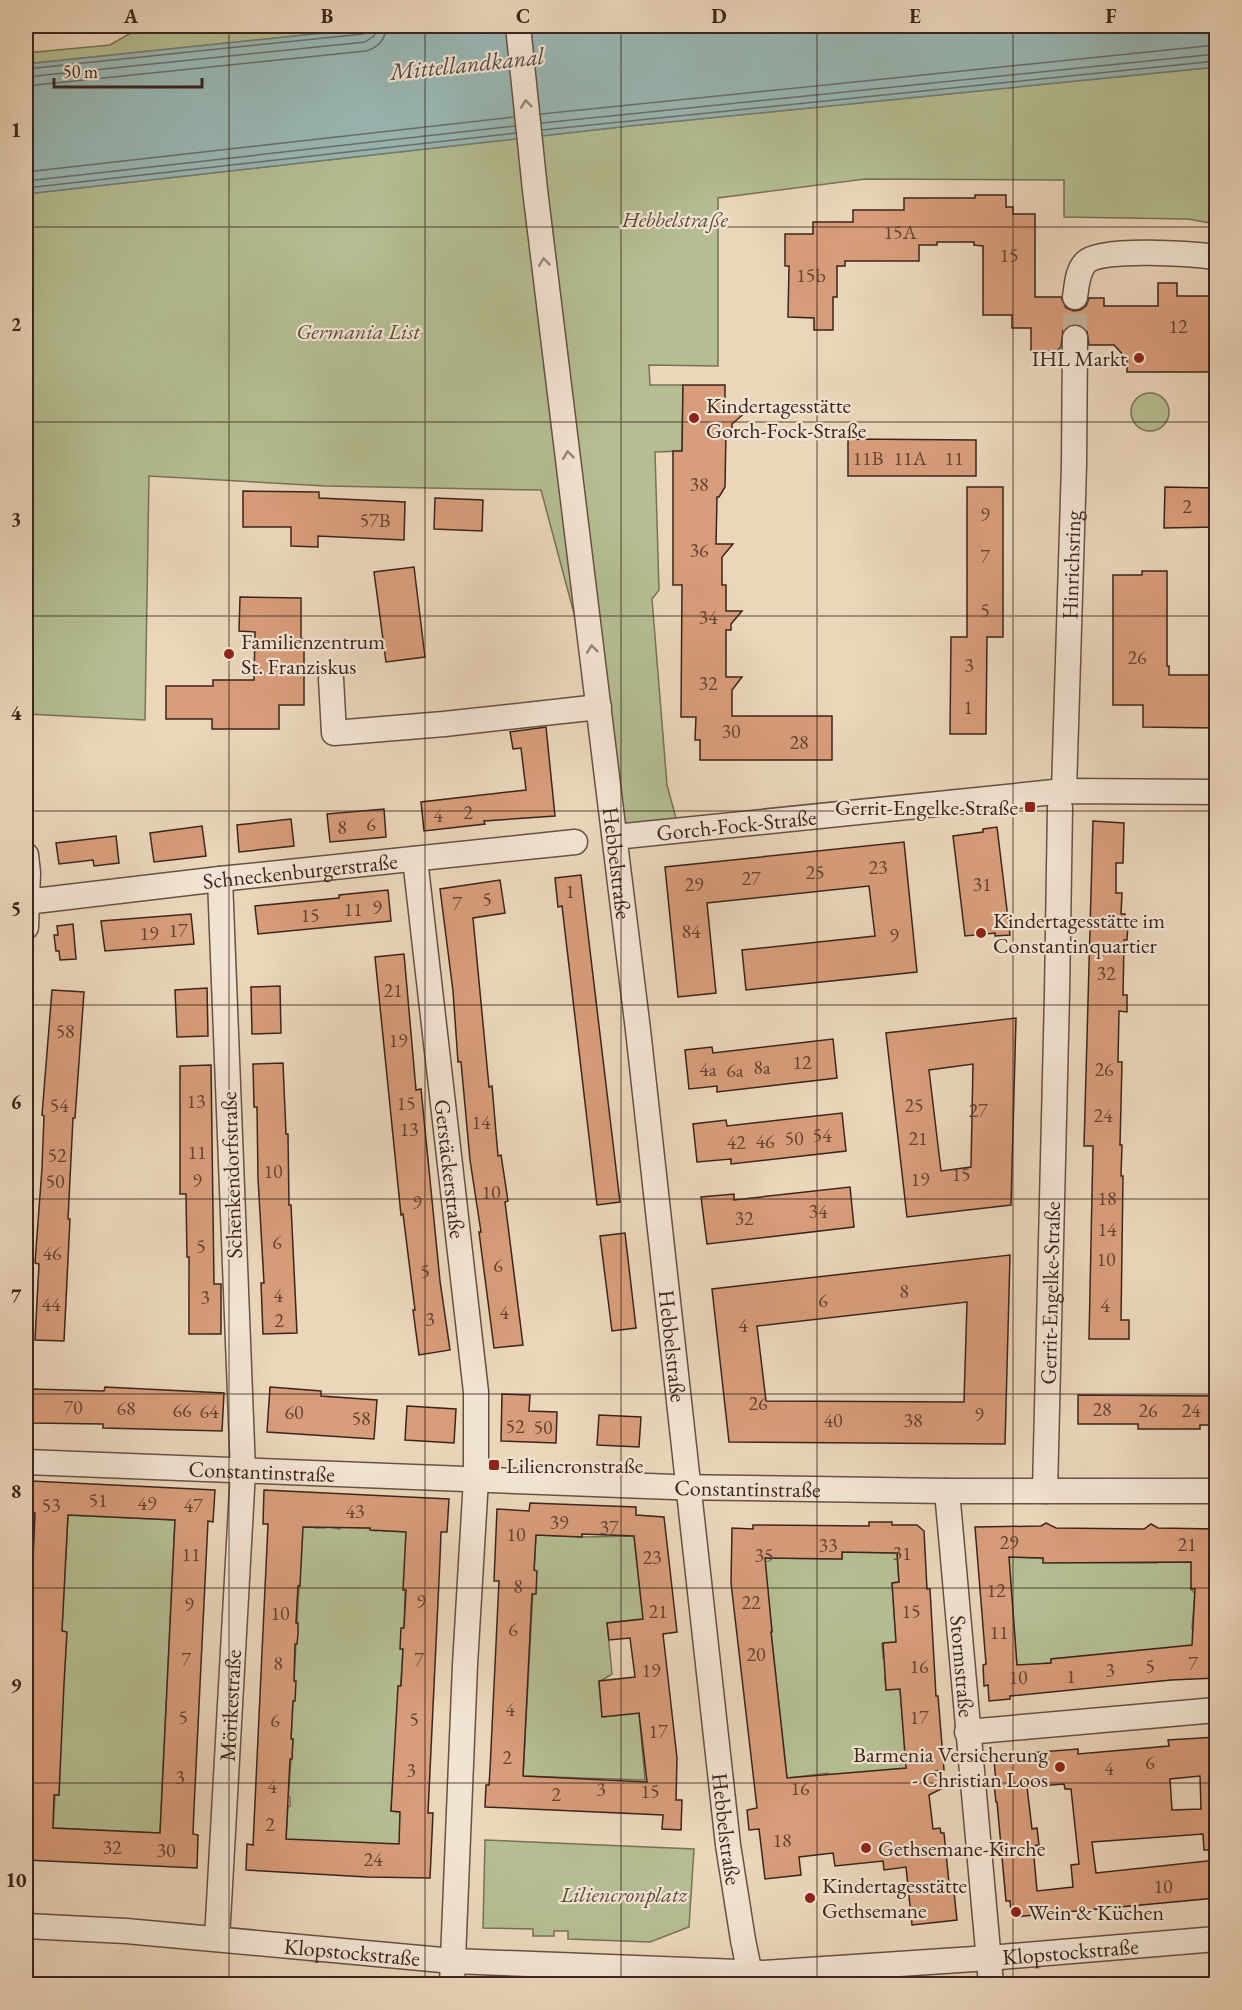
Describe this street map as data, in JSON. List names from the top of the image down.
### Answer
{
  "streets": {
    "street": [
      "Hinrichsring",
      "Gorch-Fock-Straße",
      "Hebbelstraße",
      "Schneckenburgerstraße",
      "Gerstäckerstraße",
      "Schenkendorfstraße",
      "Gerrit-Engelke-Straße",
      "Constantinstraße",
      "Stormstraße",
      "Mörikestraße",
      "Klopstockstraße"
    ]
  },
  "crossings": [
    ["Hinrichsring", "Gorch-Fock-Straße"],
    ["Hinrichsring", "Gerrit-Engelke-Straße"],
    ["Gorch-Fock-Straße", "Hebbelstraße"],
    ["Gorch-Fock-Straße", "Gerrit-Engelke-Straße"],
    ["Hebbelstraße", "Constantinstraße"],
    ["Hebbelstraße", "Klopstockstraße"],
    ["Schneckenburgerstraße", "Gerstäckerstraße"],
    ["Schneckenburgerstraße", "Schenkendorfstraße"],
    ["Gerstäckerstraße", "Constantinstraße"],
    ["Schenkendorfstraße", "Constantinstraße"],
    ["Schenkendorfstraße", "Mörikestraße"],
    ["Gerrit-Engelke-Straße", "Constantinstraße"],
    ["Constantinstraße", "Stormstraße"],
    ["Constantinstraße", "Mörikestraße"],
    ["Stormstraße", "Klopstockstraße"],
    ["Mörikestraße", "Klopstockstraße"]
  ],
  "water": ["Mittellandkanal"],
  "parks": ["Hebbelstraße", "Germania List", "Liliencronplatz"],
  "places": {
    "other": [
      "IHL Markt",
      "Kindertagesstätte Gorch-Fock-Straße",
      "Familienzentrum St. Franziskus",
      "Kindertagesstätte im Constantinquartier",
      "Barmenia Versicherung - Christian Loos",
      "Gethsemane-Kirche",
      "Kindertagesstätte Gethsemane",
      "Wein & Küchen"
    ],
    "transit": ["Gerrit-Engelke-Straße", "Liliencronstraße"]
  },
  "house_numbers": [
    "15A",
    "15",
    "15b",
    "12",
    "11B",
    "11A",
    "11",
    "38",
    "2",
    "9",
    "57B",
    "36",
    "7",
    "5",
    "34",
    "26",
    "3",
    "32",
    "1",
    "30",
    "28",
    "2",
    "4",
    "6",
    "8",
    "23",
    "25",
    "27",
    "29",
    "31",
    "1",
    "5",
    "7",
    "9",
    "11",
    "15",
    "17",
    "84",
    "19",
    "9",
    "32",
    "21",
    "58",
    "19",
    "12",
    "8a",
    "4a",
    "26",
    "6a",
    "13",
    "15",
    "54",
    "25",
    "27",
    "24",
    "14",
    "13",
    "54",
    "50",
    "21",
    "46",
    "42",
    "11",
    "52",
    "10",
    "15",
    "19",
    "9",
    "50",
    "10",
    "18",
    "9",
    "34",
    "32",
    "14",
    "6",
    "5",
    "46",
    "10",
    "6",
    "5",
    "8",
    "4",
    "3",
    "6",
    "44",
    "4",
    "4",
    "3",
    "2",
    "4",
    "26",
    "70",
    "68",
    "28",
    "66",
    "26",
    "24",
    "64",
    "60",
    "9",
    "58",
    "40",
    "38",
    "52",
    "50",
    "51",
    "49",
    "53",
    "47",
    "43",
    "39",
    "37",
    "10",
    "29",
    "21",
    "33",
    "31",
    "11",
    "35",
    "23",
    "8",
    "12",
    "9",
    "22",
    "9",
    "21",
    "15",
    "10",
    "6",
    "11",
    "20",
    "7",
    "7",
    "8",
    "7",
    "16",
    "5",
    "19",
    "3",
    "1",
    "10",
    "4",
    "5",
    "17",
    "5",
    "6",
    "17",
    "2",
    "6",
    "4",
    "3",
    "3",
    "4",
    "16",
    "3",
    "15",
    "2",
    "2",
    "18",
    "32",
    "30",
    "24",
    "10"
  ],
  "scale_bar": "50 m",
  "grid": {
    "columns": [
      "A",
      "B",
      "C",
      "D",
      "E",
      "F"
    ],
    "rows": [
      "1",
      "2",
      "3",
      "4",
      "5",
      "6",
      "7",
      "8",
      "9",
      "10"
    ]
  }
}
